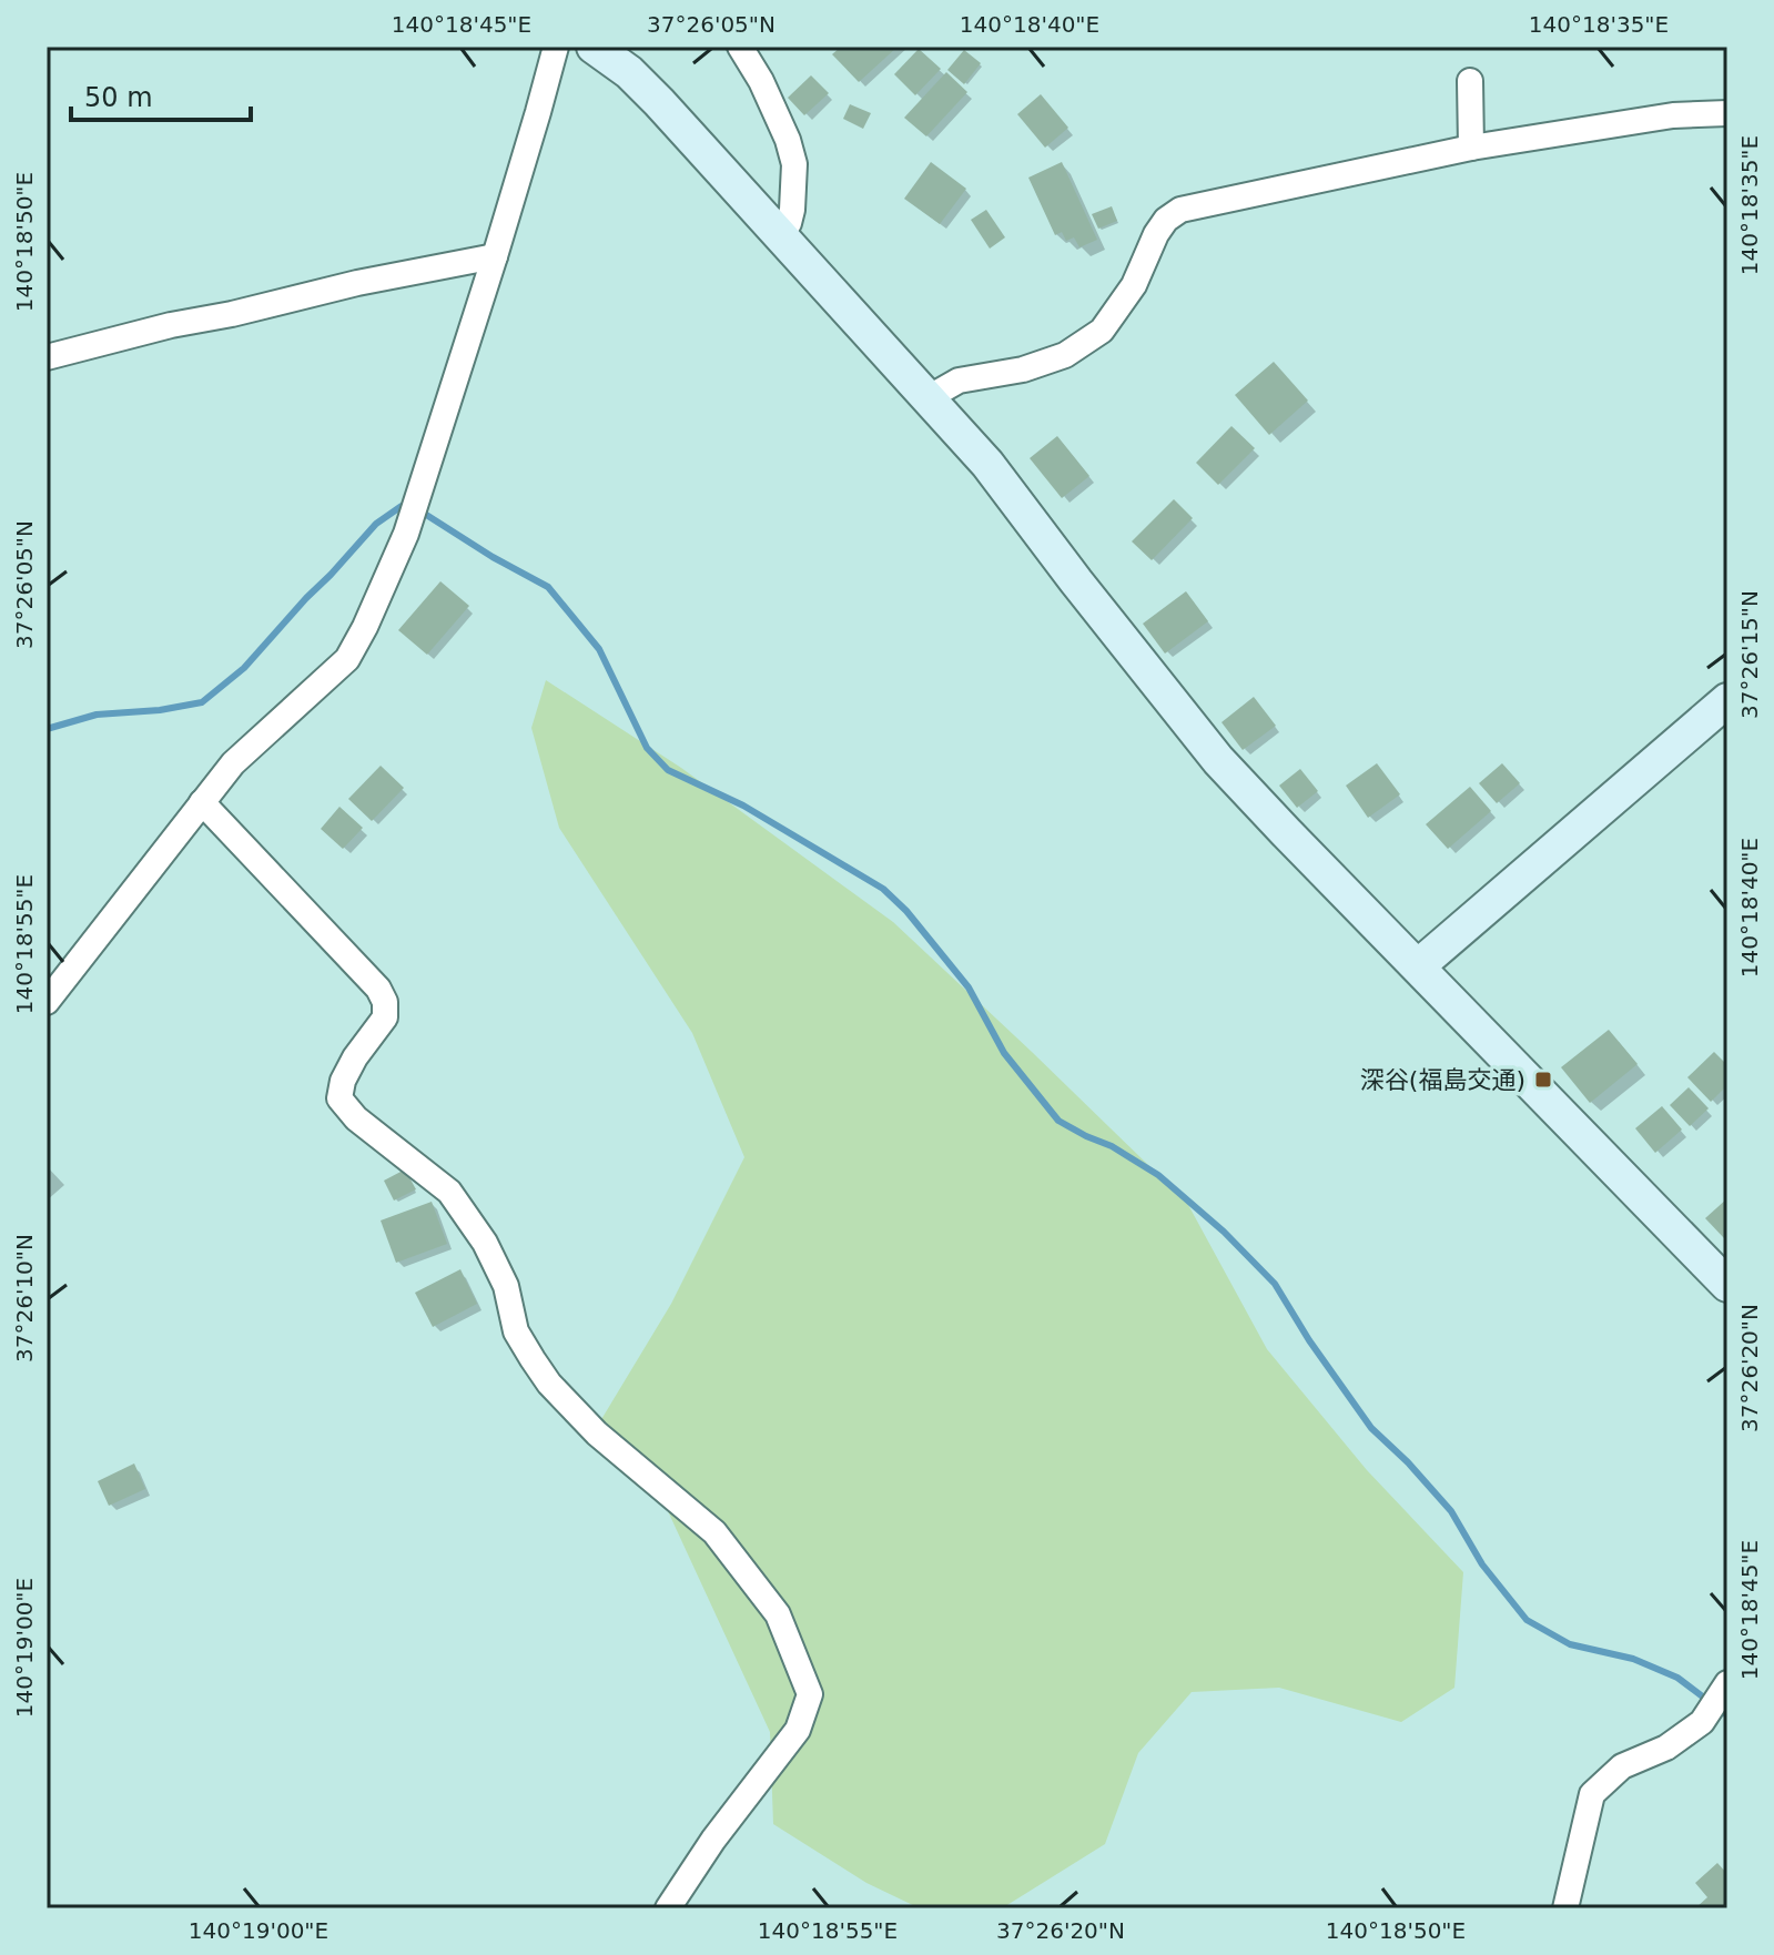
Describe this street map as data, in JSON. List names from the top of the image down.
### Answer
{
  "places": {
    "transit": ["深谷(福島交通)"]
  },
  "scale_bar": "50 m",
  "coordinates": [
    "140°18'45\"E",
    "37°26'05\"N",
    "140°18'40\"E",
    "140°18'35\"E",
    "140°18'50\"E",
    "37°26'15\"N",
    "140°18'55\"E",
    "37°26'10\"N",
    "37°26'20\"N",
    "140°19'00\"E"
  ]
}
